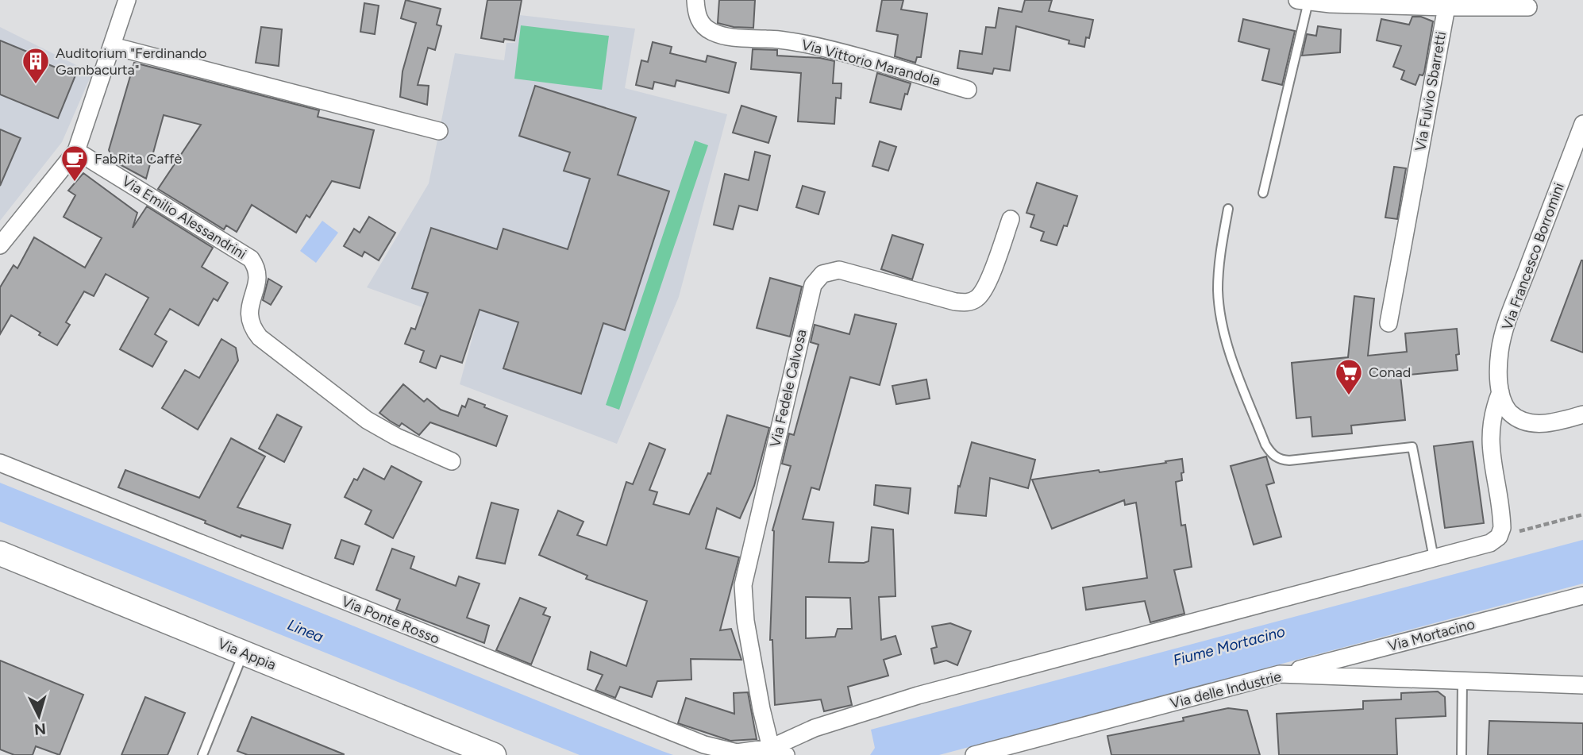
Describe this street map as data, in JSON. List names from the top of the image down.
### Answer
{
  "streets": {
    "main road": ["Via Appia"],
    "street": [
      "Via Vittorio Marandola",
      "Via Fulvio Sbarretti",
      "Via Emilio Alessandrini",
      "Via Francesco Borromini",
      "Via Fedele Calvosa",
      "Via Ponte Rosso",
      "Via Mortacino",
      "Via delle Industrie"
    ]
  },
  "crossings": [
    ["Via Fedele Calvosa", "Via Ponte Rosso"],
    ["Via Mortacino", "Via delle Industrie"]
  ],
  "water": ["Linea", "Fiume Mortacino"],
  "places": {
    "building": ["Auditorium \"Ferdinando Gambacurta\""],
    "cafe": ["FabRita Caffè"],
    "supermarket": ["Conad"]
  },
  "north": "bottom"
}
